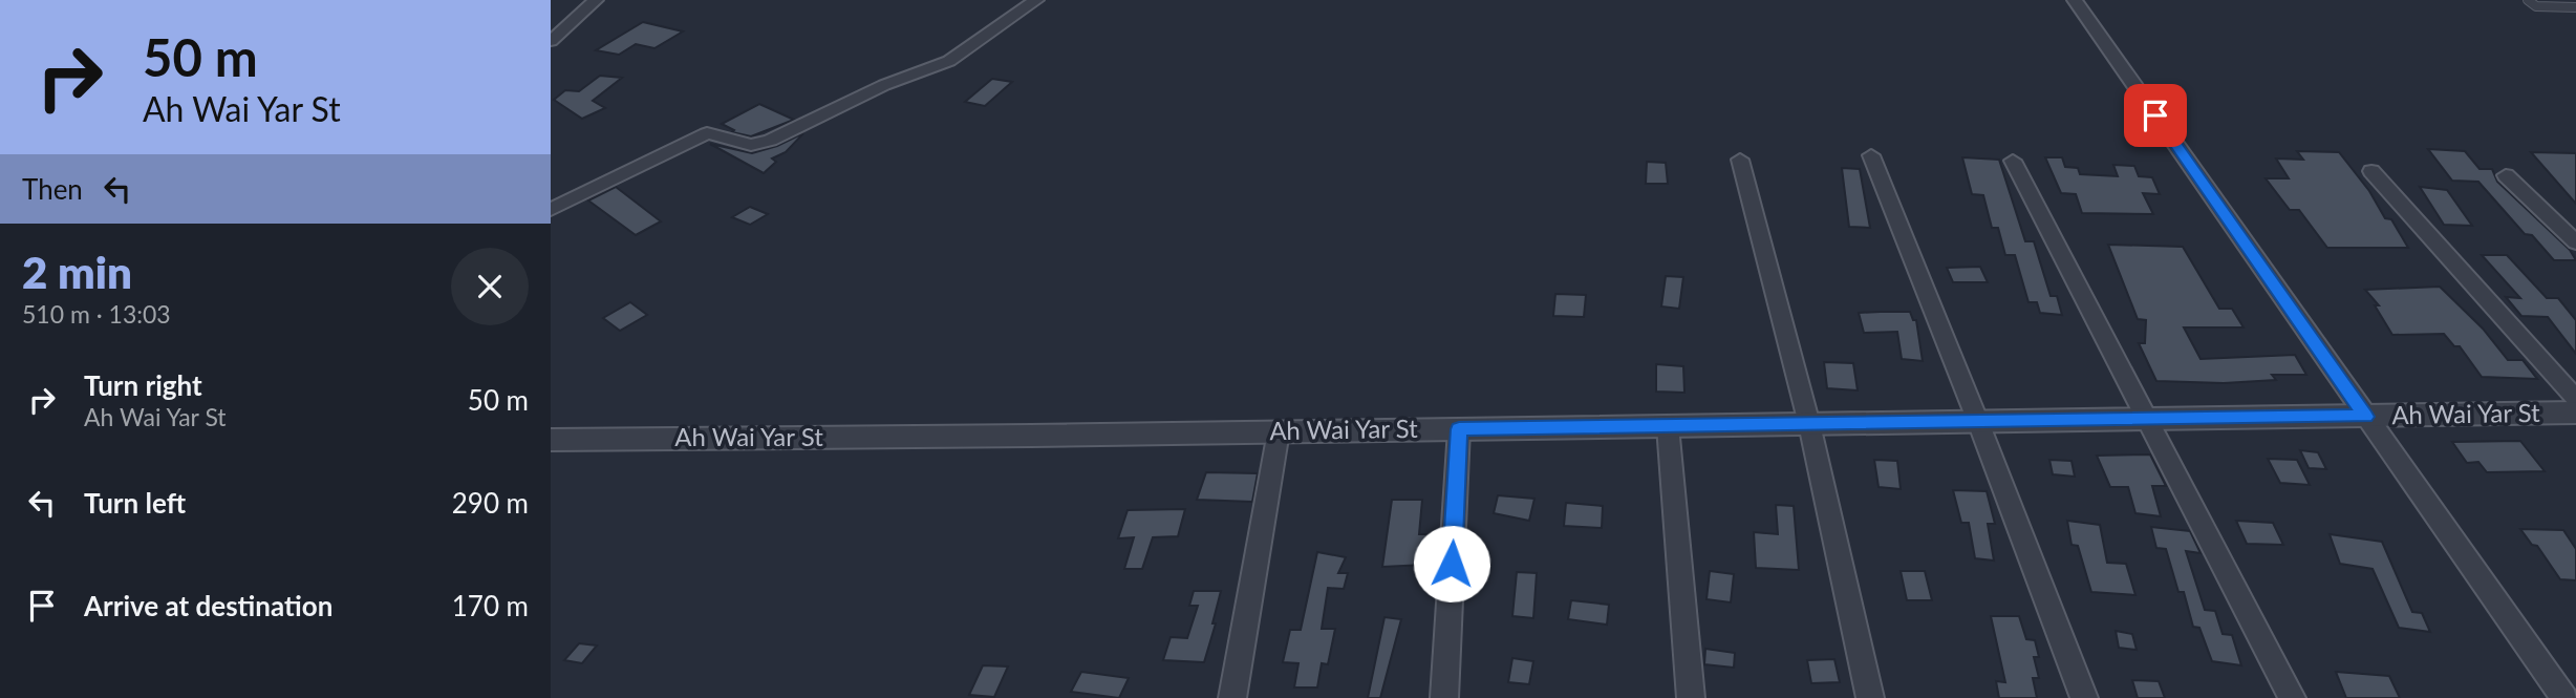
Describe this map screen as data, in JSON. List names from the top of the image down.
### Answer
{
  "streets": {
    "street": ["Ah Wai Yar St"]
  },
  "page": {
    "turn": ["50 m", "Ah Wai Yar St"],
    "then": "Then",
    "heading": ["2 min", "510 m · 13:03"],
    "list": [
      {
        "name": "Turn right",
        "note": "Ah Wai Yar St",
        "value": "50 m"
      },
      {
        "name": "Turn left",
        "value": "290 m"
      },
      {
        "name": "Arrive at destination",
        "value": "170 m"
      }
    ]
  }
}
